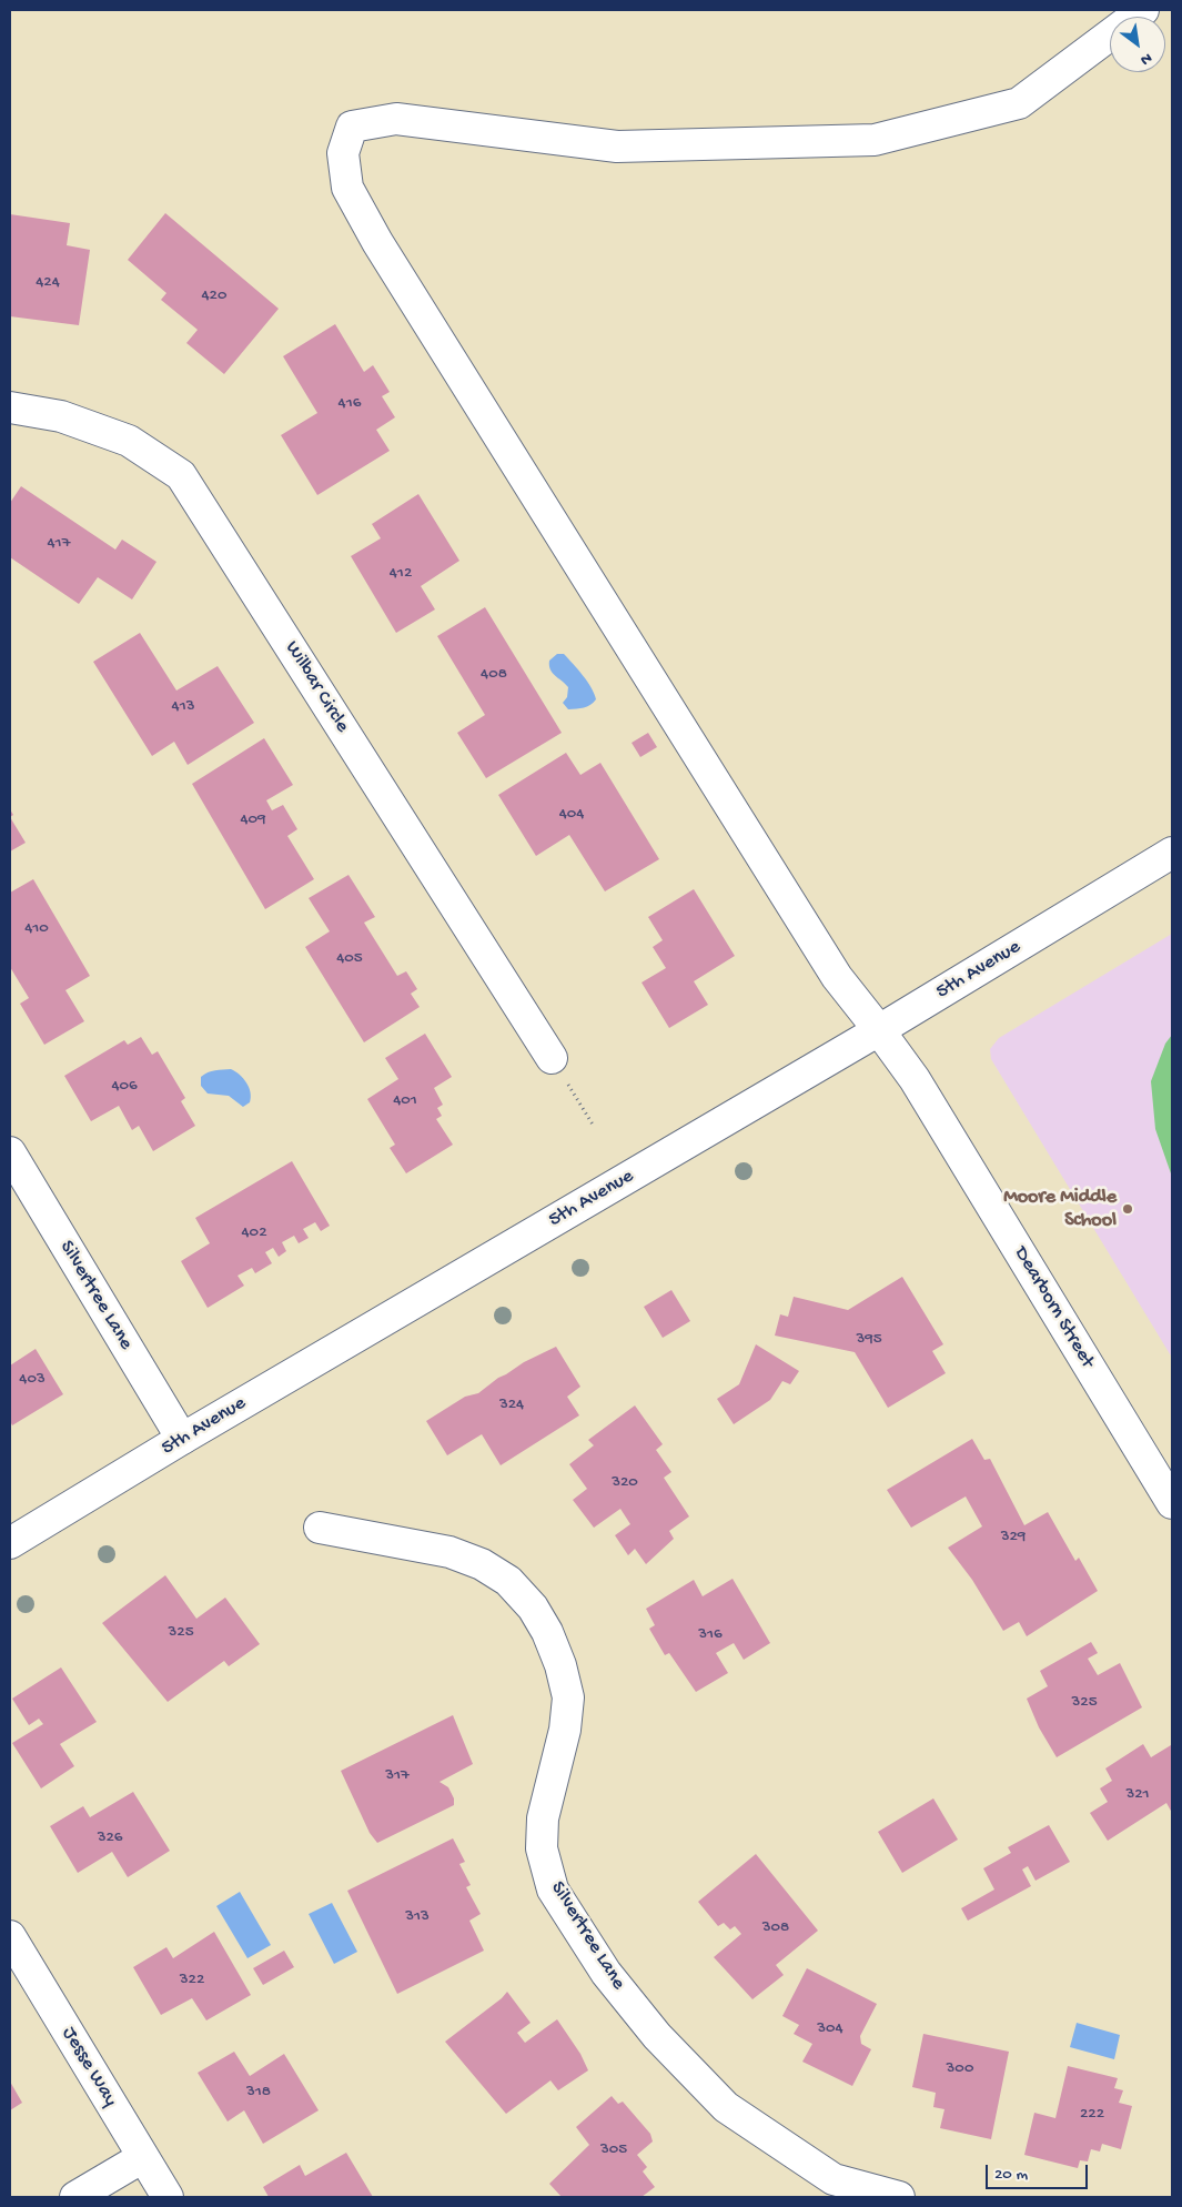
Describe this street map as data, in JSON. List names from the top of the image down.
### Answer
{
  "streets": {
    "street": [
      "Wilbar Circle",
      "5th Avenue",
      "Silvertree Lane",
      "Dearborn Street",
      "Jesse Way"
    ]
  },
  "crossings": [
    ["5th Avenue", "Silvertree Lane"],
    ["5th Avenue", "Dearborn Street"]
  ],
  "places": ["Moore Middle School"],
  "house_numbers": [
    "424",
    "420",
    "416",
    "417",
    "412",
    "408",
    "413",
    "404",
    "409",
    "410",
    "405",
    "406",
    "401",
    "402",
    "395",
    "403",
    "324",
    "320",
    "329",
    "325",
    "316",
    "325",
    "317",
    "321",
    "326",
    "313",
    "308",
    "322",
    "304",
    "300",
    "318",
    "222",
    "305"
  ],
  "scale_bar": "20 m",
  "north": "bottom right"
}
